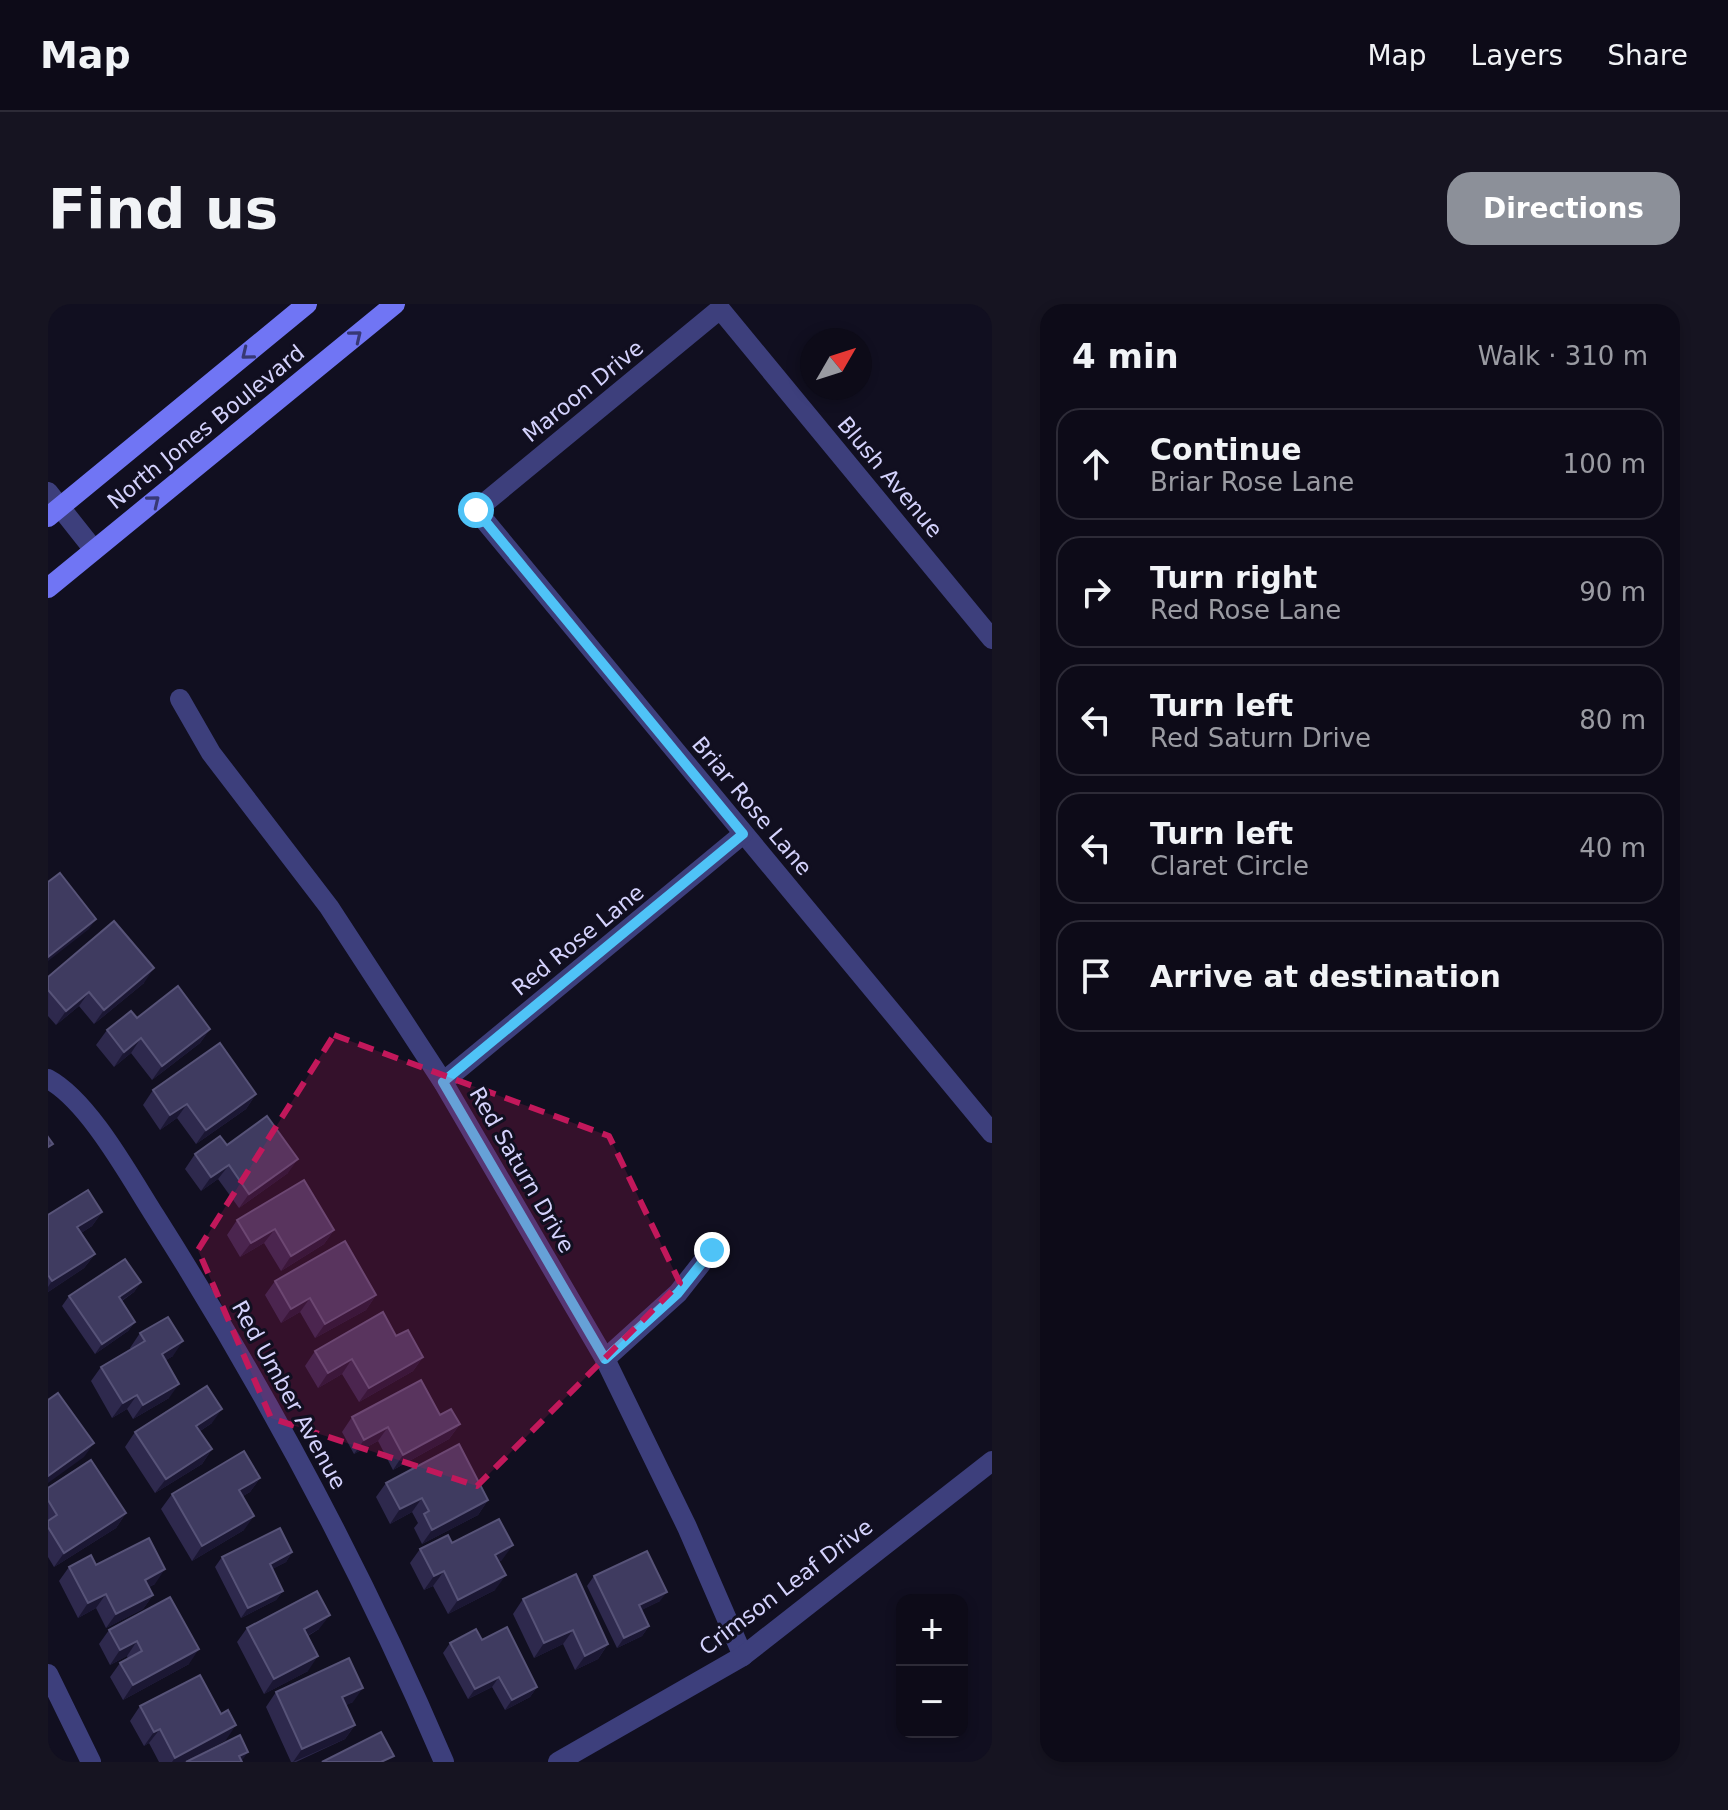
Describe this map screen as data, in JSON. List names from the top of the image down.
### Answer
{
  "streets": {
    "main road": ["North Jones Boulevard"],
    "street": [
      "Maroon Drive",
      "Blush Avenue",
      "Briar Rose Lane",
      "Red Rose Lane",
      "Red Saturn Drive",
      "Red Umber Avenue",
      "Crimson Leaf Drive"
    ]
  },
  "crossings": [
    ["Maroon Drive", "Blush Avenue"],
    ["Maroon Drive", "Briar Rose Lane"],
    ["Briar Rose Lane", "Red Rose Lane"],
    ["Red Rose Lane", "Red Saturn Drive"],
    ["Red Saturn Drive", "Crimson Leaf Drive"]
  ],
  "north": "top right",
  "page": {
    "header": "Map",
    "nav": ["Map", "Layers", "Share"],
    "buttons": "Directions",
    "title": "Find us",
    "heading": ["4 min", "Walk · 310 m"],
    "list": [
      ["Continue", "Briar Rose Lane", "100 m"],
      ["Turn right", "Red Rose Lane", "90 m"],
      ["Turn left", "Red Saturn Drive", "80 m"],
      ["Turn left", "Claret Circle", "40 m"],
      "Arrive at destination"
    ],
    "map_buttons": ["+", "−"]
  }
}
